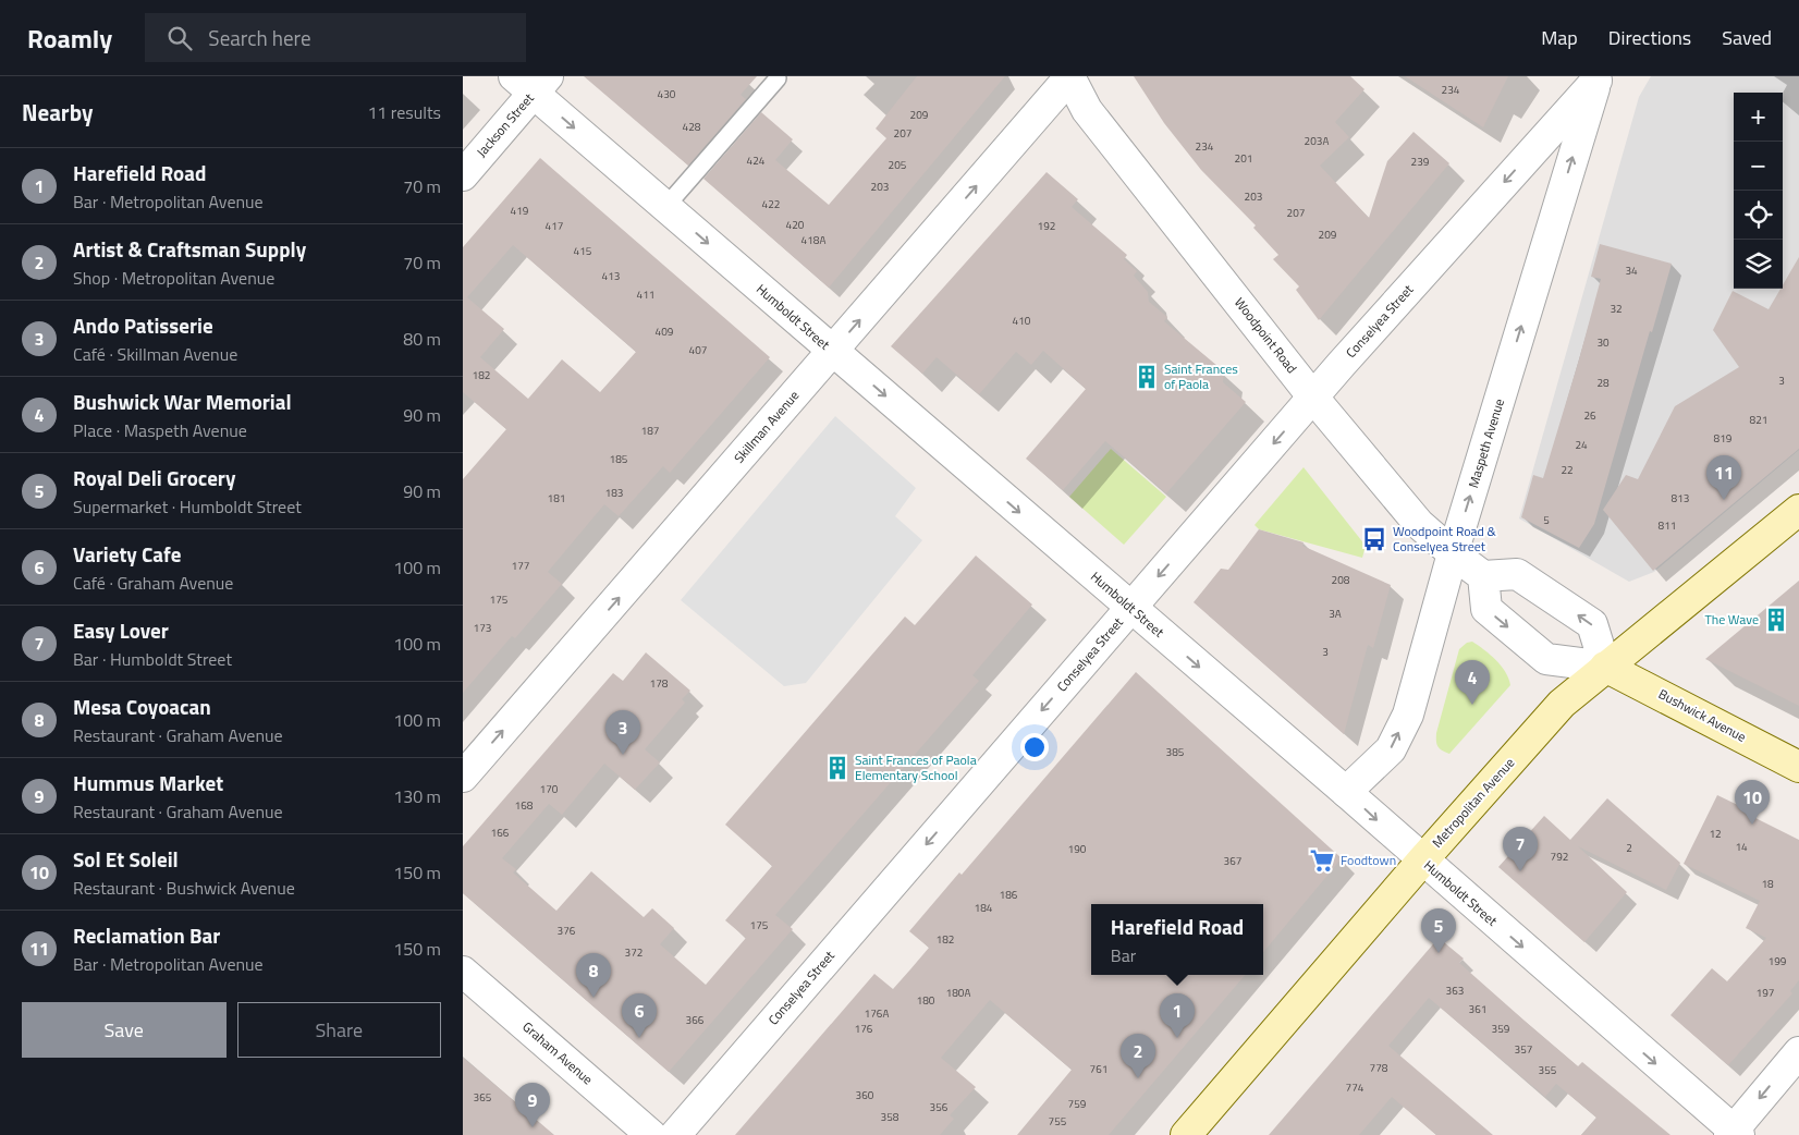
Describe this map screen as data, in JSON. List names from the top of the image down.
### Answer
{
  "streets": {
    "main road": ["Bushwick Avenue", "Metropolitan Avenue"],
    "street": [
      "Jackson Street",
      "Humboldt Street",
      "Conselyea Street",
      "Woodpoint Road",
      "Skillman Avenue",
      "Maspeth Avenue",
      "Graham Avenue"
    ]
  },
  "crossings": [
    ["Jackson Street", "Humboldt Street"],
    ["Humboldt Street", "Conselyea Street"],
    ["Humboldt Street", "Skillman Avenue"],
    ["Humboldt Street", "Maspeth Avenue"],
    ["Humboldt Street", "Metropolitan Avenue"],
    ["Conselyea Street", "Woodpoint Road"],
    ["Conselyea Street", "Maspeth Avenue"],
    ["Woodpoint Road", "Skillman Avenue"],
    ["Woodpoint Road", "Maspeth Avenue"],
    ["Bushwick Avenue", "Metropolitan Avenue"]
  ],
  "one_way": [
    "Humboldt Street",
    "Conselyea Street",
    "Skillman Avenue",
    "Maspeth Avenue"
  ],
  "places": {
    "building": ["Saint Frances of Paola", "The Wave", "Saint Frances of Paola Elementary School"],
    "bus stop": ["Woodpoint Road & Conselyea Street"],
    "supermarket": ["Foodtown"]
  },
  "house_numbers": [
    "234",
    "430",
    "209",
    "428",
    "207",
    "203A",
    "234",
    "201",
    "424",
    "239",
    "205",
    "203",
    "203",
    "422",
    "419",
    "207",
    "420",
    "417",
    "192",
    "209",
    "418A",
    "415",
    "34",
    "413",
    "411",
    "32",
    "410",
    "409",
    "30",
    "407",
    "182",
    "3",
    "28",
    "26",
    "821",
    "187",
    "819",
    "24",
    "185",
    "22",
    "183",
    "181",
    "813",
    "5",
    "811",
    "177",
    "208",
    "175",
    "3A",
    "173",
    "3",
    "178",
    "385",
    "170",
    "168",
    "166",
    "12",
    "14",
    "2",
    "190",
    "792",
    "367",
    "18",
    "186",
    "184",
    "175",
    "376",
    "182",
    "372",
    "199",
    "363",
    "180A",
    "197",
    "180",
    "361",
    "176A",
    "366",
    "176",
    "359",
    "357",
    "778",
    "761",
    "355",
    "774",
    "360",
    "365",
    "759",
    "356",
    "358",
    "755"
  ],
  "page": {
    "header": "Roamly",
    "search": "Search here",
    "nav": ["Map", "Directions", "Saved"],
    "heading": ["Nearby", "11 results"],
    "map_buttons": ["+", "−"],
    "list": [
      {
        "mark": "1",
        "name": "Harefield Road",
        "note": "Bar · Metropolitan Avenue",
        "value": "70 m"
      },
      {
        "mark": "2",
        "name": "Artist & Craftsman Supply",
        "note": "Shop · Metropolitan Avenue",
        "value": "70 m"
      },
      {
        "mark": "3",
        "name": "Ando Patisserie",
        "note": "Café · Skillman Avenue",
        "value": "80 m"
      },
      {
        "mark": "4",
        "name": "Bushwick War Memorial",
        "note": "Place · Maspeth Avenue",
        "value": "90 m"
      },
      {
        "mark": "5",
        "name": "Royal Deli Grocery",
        "note": "Supermarket · Humboldt Street",
        "value": "90 m"
      },
      {
        "mark": "6",
        "name": "Variety Cafe",
        "note": "Café · Graham Avenue",
        "value": "100 m"
      },
      {
        "mark": "7",
        "name": "Easy Lover",
        "note": "Bar · Humboldt Street",
        "value": "100 m"
      },
      {
        "mark": "8",
        "name": "Mesa Coyoacan",
        "note": "Restaurant · Graham Avenue",
        "value": "100 m"
      },
      {
        "mark": "9",
        "name": "Hummus Market",
        "note": "Restaurant · Graham Avenue",
        "value": "130 m"
      },
      {
        "mark": "10",
        "name": "Sol Et Soleil",
        "note": "Restaurant · Bushwick Avenue",
        "value": "150 m"
      },
      {
        "mark": "11",
        "name": "Reclamation Bar",
        "note": "Bar · Metropolitan Avenue",
        "value": "150 m"
      }
    ],
    "pins": [
      "11",
      "4",
      "3",
      "10",
      "7",
      "5",
      "8",
      "1",
      "6",
      "2",
      "9"
    ],
    "popup": ["Harefield Road", "Bar"],
    "buttons": ["Save", "Share"]
  }
}
